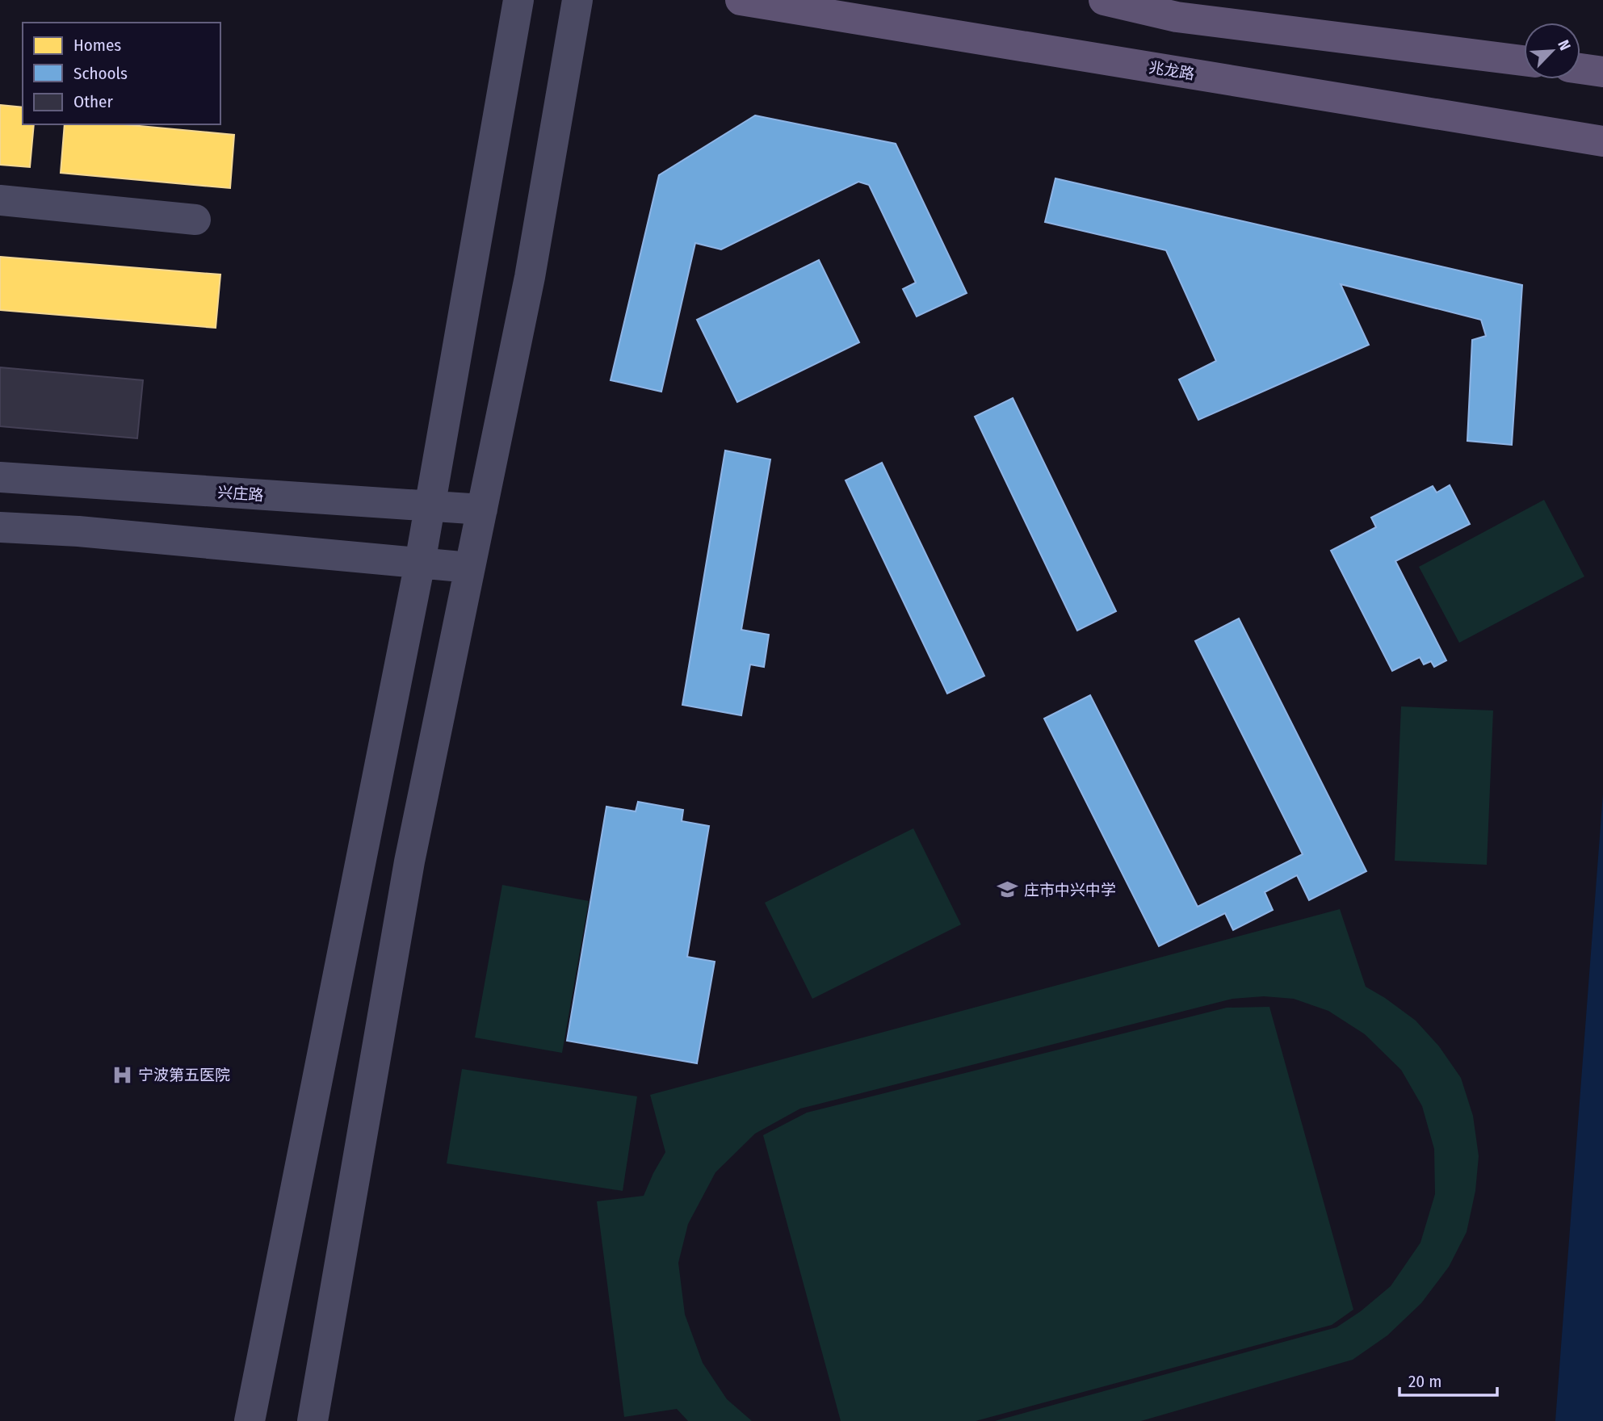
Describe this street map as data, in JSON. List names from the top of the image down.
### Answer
{
  "streets": {
    "main road": ["兆龙路"],
    "street": ["兴庄路"]
  },
  "places": {
    "school or university": ["庄市中兴中学"],
    "hospital": ["宁波第五医院"]
  },
  "legend": ["Homes", "Schools", "Other"],
  "scale_bar": "20 m",
  "north": "top right"
}
